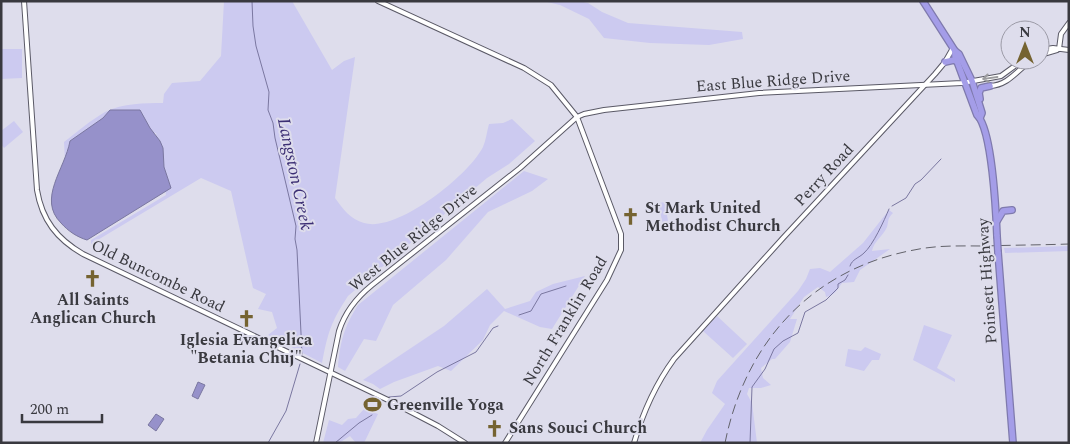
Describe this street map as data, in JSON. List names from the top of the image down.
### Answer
{
  "streets": {
    "highway": ["Poinsett Highway"],
    "street": [
      "East Blue Ridge Drive",
      "Perry Road",
      "West Blue Ridge Drive",
      "Old Buncombe Road",
      "North Franklin Road"
    ]
  },
  "crossings": [
    ["East Blue Ridge Drive", "Perry Road"],
    ["East Blue Ridge Drive", "West Blue Ridge Drive"],
    ["East Blue Ridge Drive", "Poinsett Highway"],
    ["East Blue Ridge Drive", "North Franklin Road"],
    ["Perry Road", "Poinsett Highway"],
    ["West Blue Ridge Drive", "Old Buncombe Road"],
    ["West Blue Ridge Drive", "North Franklin Road"]
  ],
  "water": ["Langston Creek"],
  "places": {
    "church": [
      "St Mark United Methodist Church",
      "All Saints Anglican Church",
      "Iglesia Evangelica \"Betania Chuj\"",
      "Sans Souci Church"
    ],
    "sports": ["Greenville Yoga"]
  },
  "scale_bar": "200 m",
  "north": "top"
}
